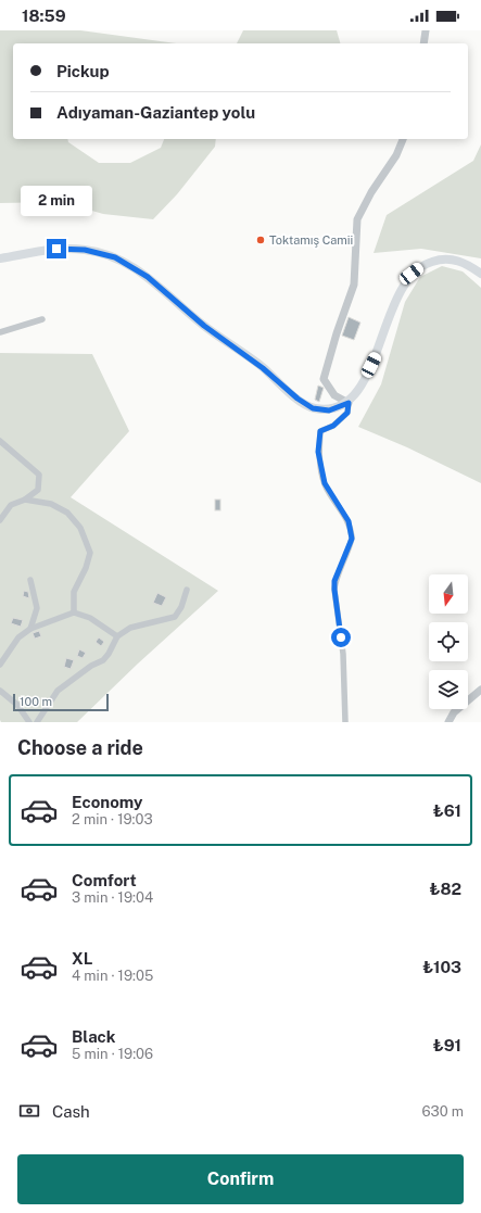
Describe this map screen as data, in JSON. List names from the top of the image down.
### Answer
{
  "places": ["Toktamış Camii"],
  "scale_bar": "100 m",
  "north": "bottom",
  "page": {
    "status": "18:59",
    "banner": ["Pickup", "Adıyaman-Gaziantep yolu"],
    "bubble": "2 min",
    "scale": "100 m",
    "heading": "Choose a ride",
    "list": [
      {
        "name": "Economy",
        "note": "2 min · 19:03",
        "value": "₺61"
      },
      {
        "name": "Comfort",
        "note": "3 min · 19:04",
        "value": "₺82"
      },
      {
        "name": "XL",
        "note": "4 min · 19:05",
        "value": "₺103"
      },
      {
        "name": "Black",
        "note": "5 min · 19:06",
        "value": "₺91"
      }
    ],
    "pay": ["Cash", "630 m"],
    "buttons": "Confirm"
  }
}
